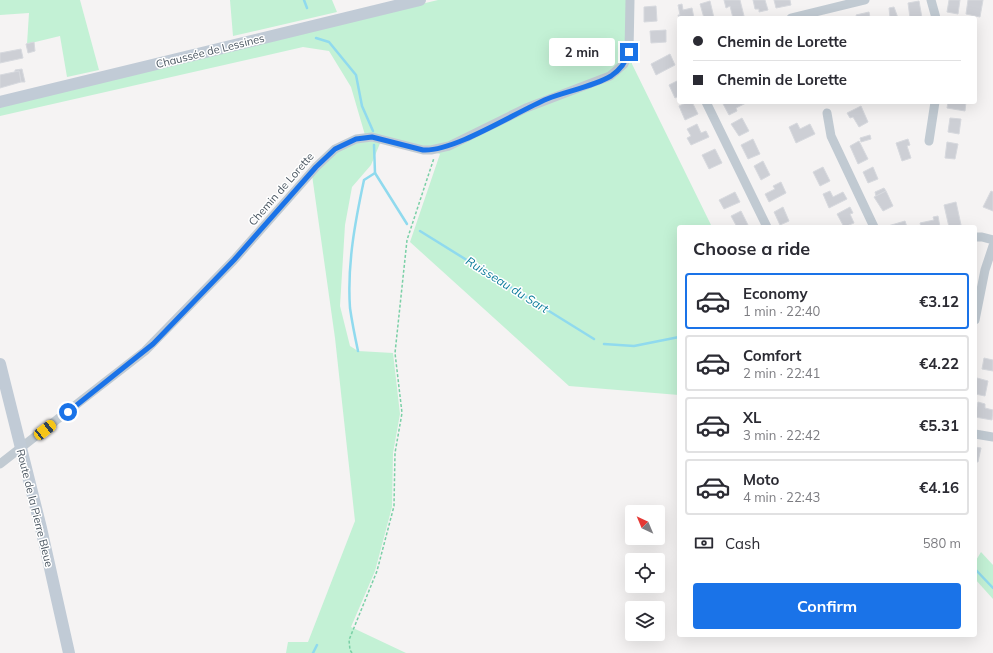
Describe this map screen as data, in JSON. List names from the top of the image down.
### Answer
{
  "streets": {
    "main road": ["Chaussée de Lessines", "Route de la Pierre Bleue"],
    "street": ["Chemin de Lorette"]
  },
  "crossings": [
    ["Chemin de Lorette", "Route de la Pierre Bleue"]
  ],
  "water": ["Ruisseau du Sart"],
  "north": "top left",
  "page": {
    "banner": ["Chemin de Lorette", "Chemin de Lorette"],
    "bubble": "2 min",
    "heading": "Choose a ride",
    "list": [
      {
        "name": "Economy",
        "note": "1 min · 22:40",
        "value": "€3.12"
      },
      {
        "name": "Comfort",
        "note": "2 min · 22:41",
        "value": "€4.22"
      },
      {
        "name": "XL",
        "note": "3 min · 22:42",
        "value": "€5.31"
      },
      {
        "name": "Moto",
        "note": "4 min · 22:43",
        "value": "€4.16"
      }
    ],
    "pay": ["Cash", "580 m"],
    "buttons": "Confirm"
  }
}
